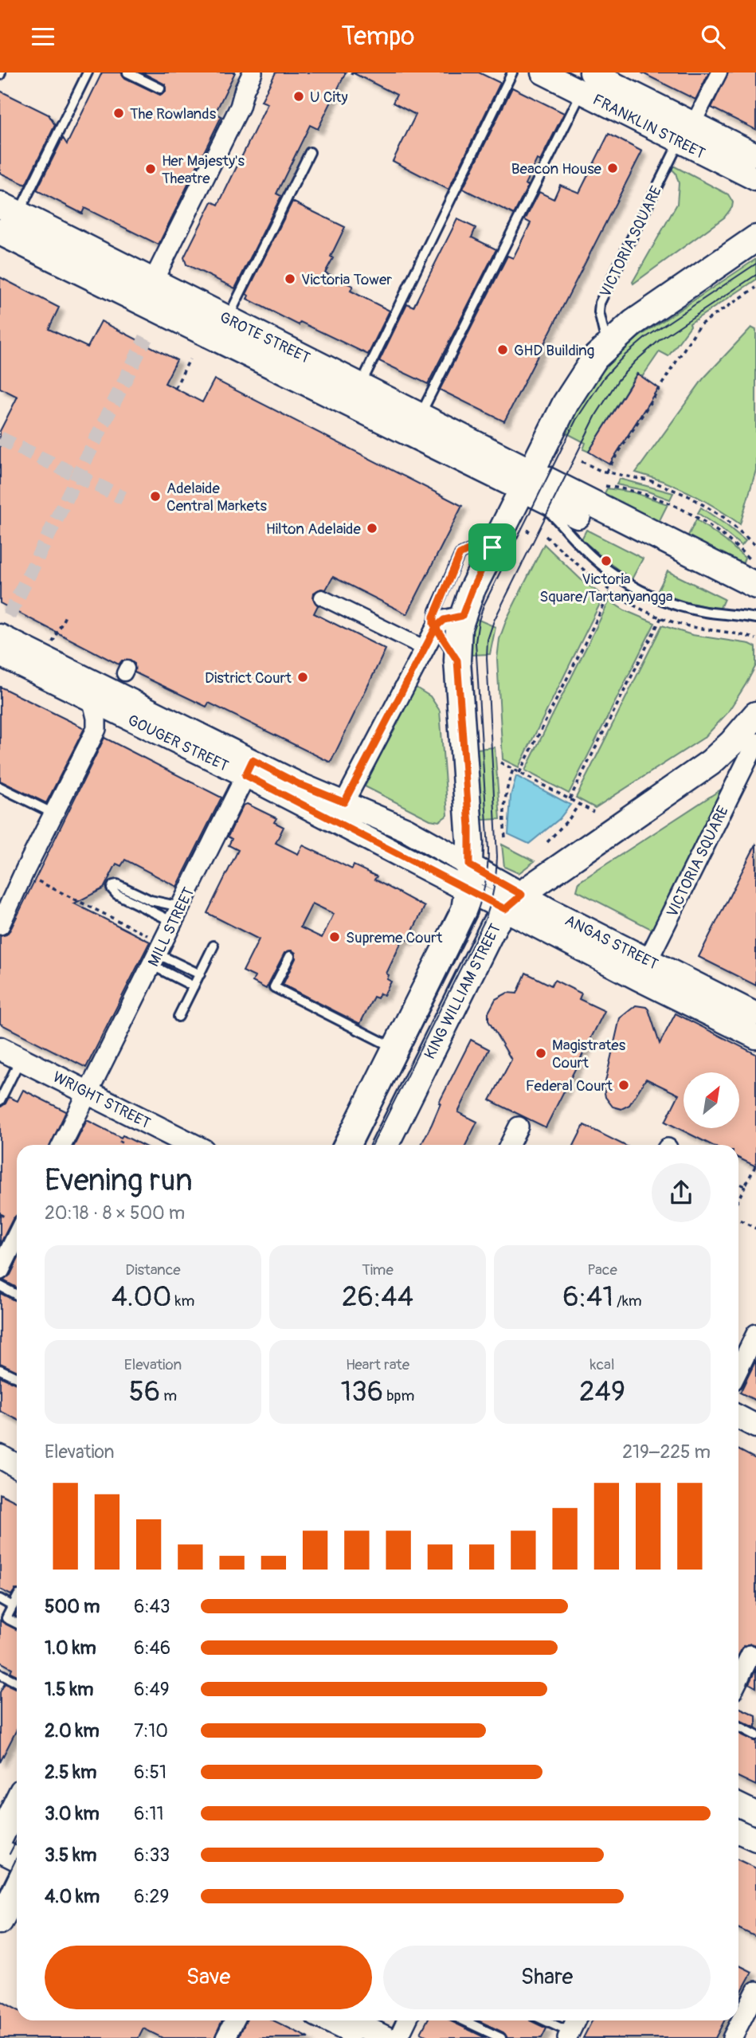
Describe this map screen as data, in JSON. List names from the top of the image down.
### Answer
{
  "streets": {
    "main road": ["GROTE STREET", "KING WILLIAM STREET"],
    "street": [
      "FRANKLIN STREET",
      "VICTORIA SQUARE",
      "GOUGER STREET",
      "MILL STREET",
      "ANGAS STREET",
      "WRIGHT STREET"
    ]
  },
  "crossings": [
    ["FRANKLIN STREET", "VICTORIA SQUARE"],
    ["VICTORIA SQUARE", "ANGAS STREET"],
    ["GOUGER STREET", "MILL STREET"],
    ["GOUGER STREET", "ANGAS STREET"],
    ["MILL STREET", "WRIGHT STREET"],
    ["ANGAS STREET", "KING WILLIAM STREET"]
  ],
  "places": [
    "U City",
    "The Rowlands",
    "Beacon House",
    "Her Majesty's Theatre",
    "Victoria Tower",
    "GHD Building",
    "Adelaide Central Markets",
    "Hilton Adelaide",
    "Victoria Square/Tartanyangga",
    "District Court",
    "Supreme Court",
    "Magistrates Court",
    "Federal Court"
  ],
  "north": "top right",
  "page": {
    "header": "Tempo",
    "heading": ["Evening run", "20:18 · 8 × 500 m"],
    "stats": [
      ["Distance", "4.00 km"],
      ["Time", "26:44"],
      ["Pace", "6:41 /km"],
      ["Elevation", "56 m"],
      ["Heart rate", "136 bpm"],
      ["kcal", "249"]
    ],
    "chart": ["Elevation", "219–225 m"],
    "list": [
      {
        "name": "500 m",
        "note": "6:43"
      },
      {
        "name": "1.0 km",
        "note": "6:46"
      },
      {
        "name": "1.5 km",
        "note": "6:49"
      },
      {
        "name": "2.0 km",
        "note": "7:10"
      },
      {
        "name": "2.5 km",
        "note": "6:51"
      },
      {
        "name": "3.0 km",
        "note": "6:11"
      },
      {
        "name": "3.5 km",
        "note": "6:33"
      },
      {
        "name": "4.0 km",
        "note": "6:29"
      }
    ],
    "buttons": ["Save", "Share"]
  }
}
